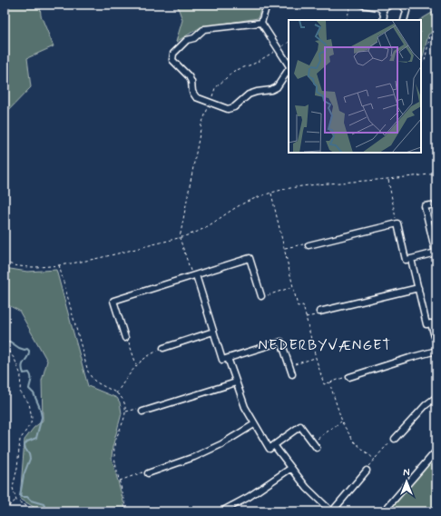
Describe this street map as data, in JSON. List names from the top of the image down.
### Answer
{
  "districts": ["NEDERBYVÆNGET"],
  "north": "top"
}
